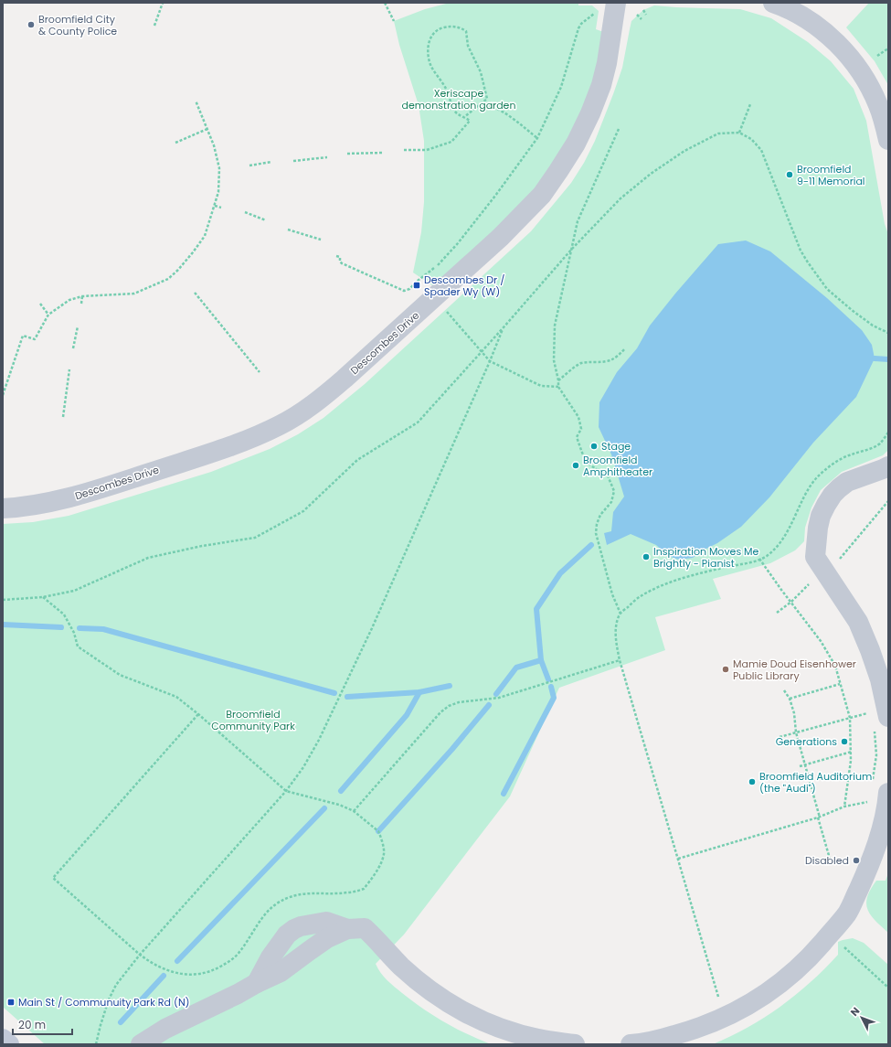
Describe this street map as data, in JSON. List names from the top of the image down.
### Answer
{
  "streets": {
    "street": ["Descombes Drive"]
  },
  "parks": ["Xeriscape demonstration garden", "Broomfield Community Park"],
  "places": {
    "other": [
      "Broomfield City & County Police",
      "Broomfield 9-11 Memorial",
      "Stage",
      "Broomfield Amphitheater",
      "Inspiration Moves Me Brightly - Pianist",
      "Mamie Doud Eisenhower Public Library",
      "Generations",
      "Broomfield Auditorium (the \"Audi\")",
      "Disabled"
    ],
    "transit": ["Descombes Dr / Spader Wy (W)", "Main St / Communuity Park Rd (N)"]
  },
  "scale_bar": "20 m",
  "north": "top left"
}
